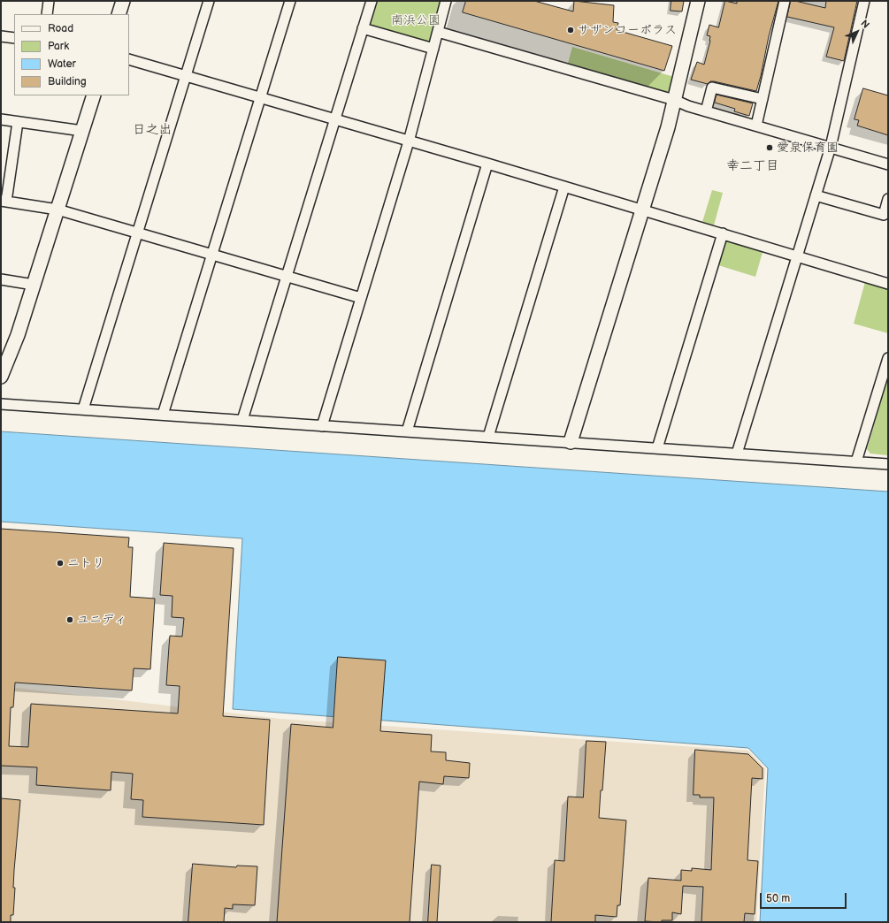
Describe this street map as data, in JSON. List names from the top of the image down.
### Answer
{
  "districts": ["日之出", "幸二丁目"],
  "parks": ["南浜公園"],
  "places": [
    "サザンコーポラス",
    "愛泉保育園",
    "ニトリ",
    "ユニディ"
  ],
  "legend": [
    "Road",
    "Park",
    "Water",
    "Building"
  ],
  "scale_bar": "50 m",
  "north": "top right"
}
